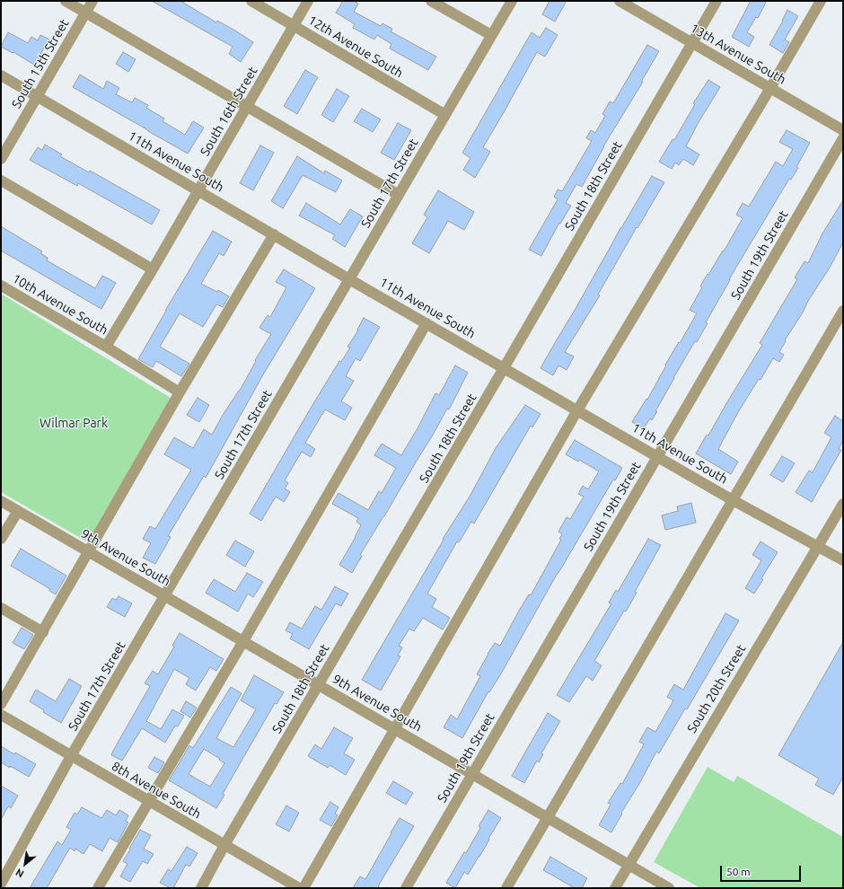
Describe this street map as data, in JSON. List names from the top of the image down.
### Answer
{
  "streets": {
    "street": [
      "12th Avenue South",
      "13th Avenue South",
      "South 15th Street",
      "South 16th Street",
      "11th Avenue South",
      "South 17th Street",
      "South 18th Street",
      "South 19th Street",
      "10th Avenue South",
      "9th Avenue South",
      "South 20th Street",
      "8th Avenue South"
    ]
  },
  "crossings": [
    ["12th Avenue South", "South 16th Street"],
    ["12th Avenue South", "South 17th Street"],
    ["13th Avenue South", "South 18th Street"],
    ["South 15th Street", "11th Avenue South"],
    ["South 16th Street", "11th Avenue South"],
    ["South 16th Street", "10th Avenue South"],
    ["11th Avenue South", "South 17th Street"],
    ["11th Avenue South", "South 18th Street"],
    ["11th Avenue South", "South 19th Street"],
    ["11th Avenue South", "South 20th Street"],
    ["South 17th Street", "9th Avenue South"],
    ["South 17th Street", "8th Avenue South"],
    ["South 18th Street", "9th Avenue South"],
    ["South 18th Street", "8th Avenue South"],
    ["South 19th Street", "9th Avenue South"],
    ["9th Avenue South", "South 20th Street"]
  ],
  "parks": ["Wilmar Park"],
  "scale_bar": "50 m",
  "north": "bottom left"
}
